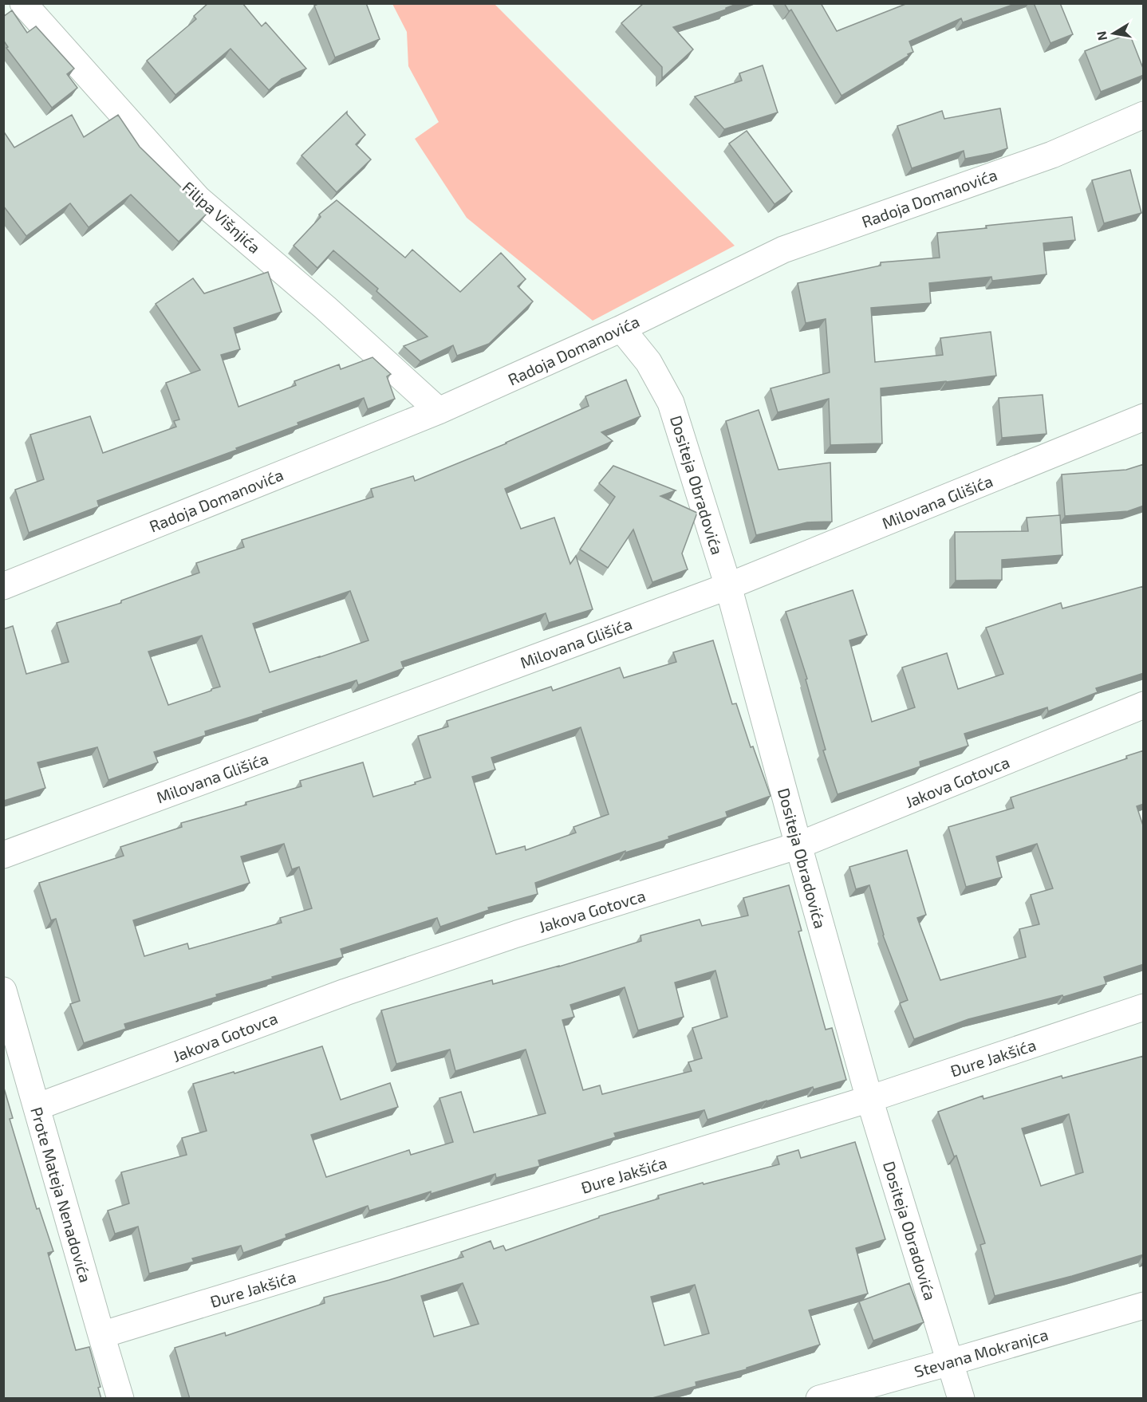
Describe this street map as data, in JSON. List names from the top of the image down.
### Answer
{
  "streets": {
    "street": [
      "Radoja Domanovića",
      "Filipa Višnjića",
      "Dositeja Obradovića",
      "Milovana Glišića",
      "Jakova Gotovca",
      "Đure Jakšića",
      "Prote Mateja Nenadovića",
      "Stevana Mokranjca"
    ]
  },
  "crossings": [
    ["Radoja Domanovića", "Filipa Višnjića"],
    ["Radoja Domanovića", "Dositeja Obradovića"],
    ["Dositeja Obradovića", "Milovana Glišića"],
    ["Dositeja Obradovića", "Jakova Gotovca"],
    ["Dositeja Obradovića", "Đure Jakšića"],
    ["Dositeja Obradovića", "Stevana Mokranjca"],
    ["Jakova Gotovca", "Prote Mateja Nenadovića"],
    ["Đure Jakšića", "Prote Mateja Nenadovića"]
  ],
  "north": "left"
}
